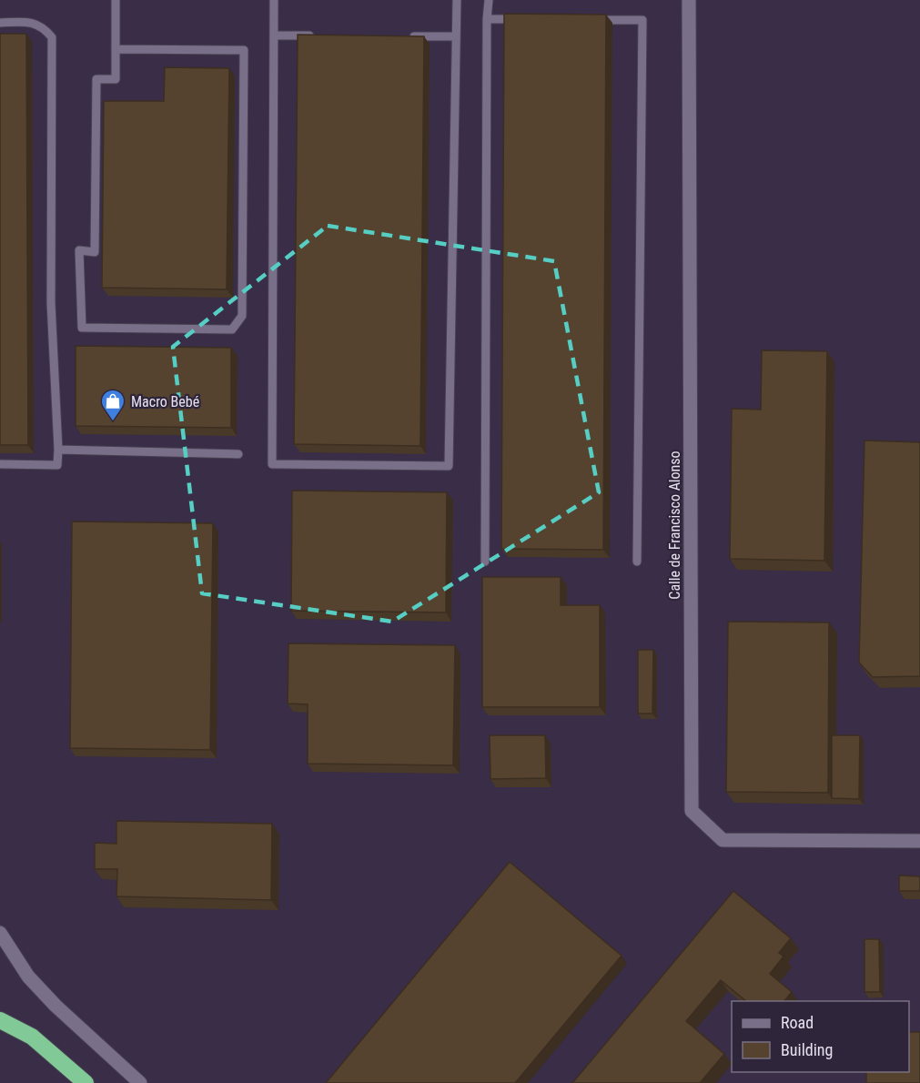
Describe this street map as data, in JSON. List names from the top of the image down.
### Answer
{
  "streets": {
    "street": ["Calle de Francisco Alonso"]
  },
  "places": {
    "shop": ["Macro Bebé"]
  },
  "legend": ["Road", "Building"]
}
